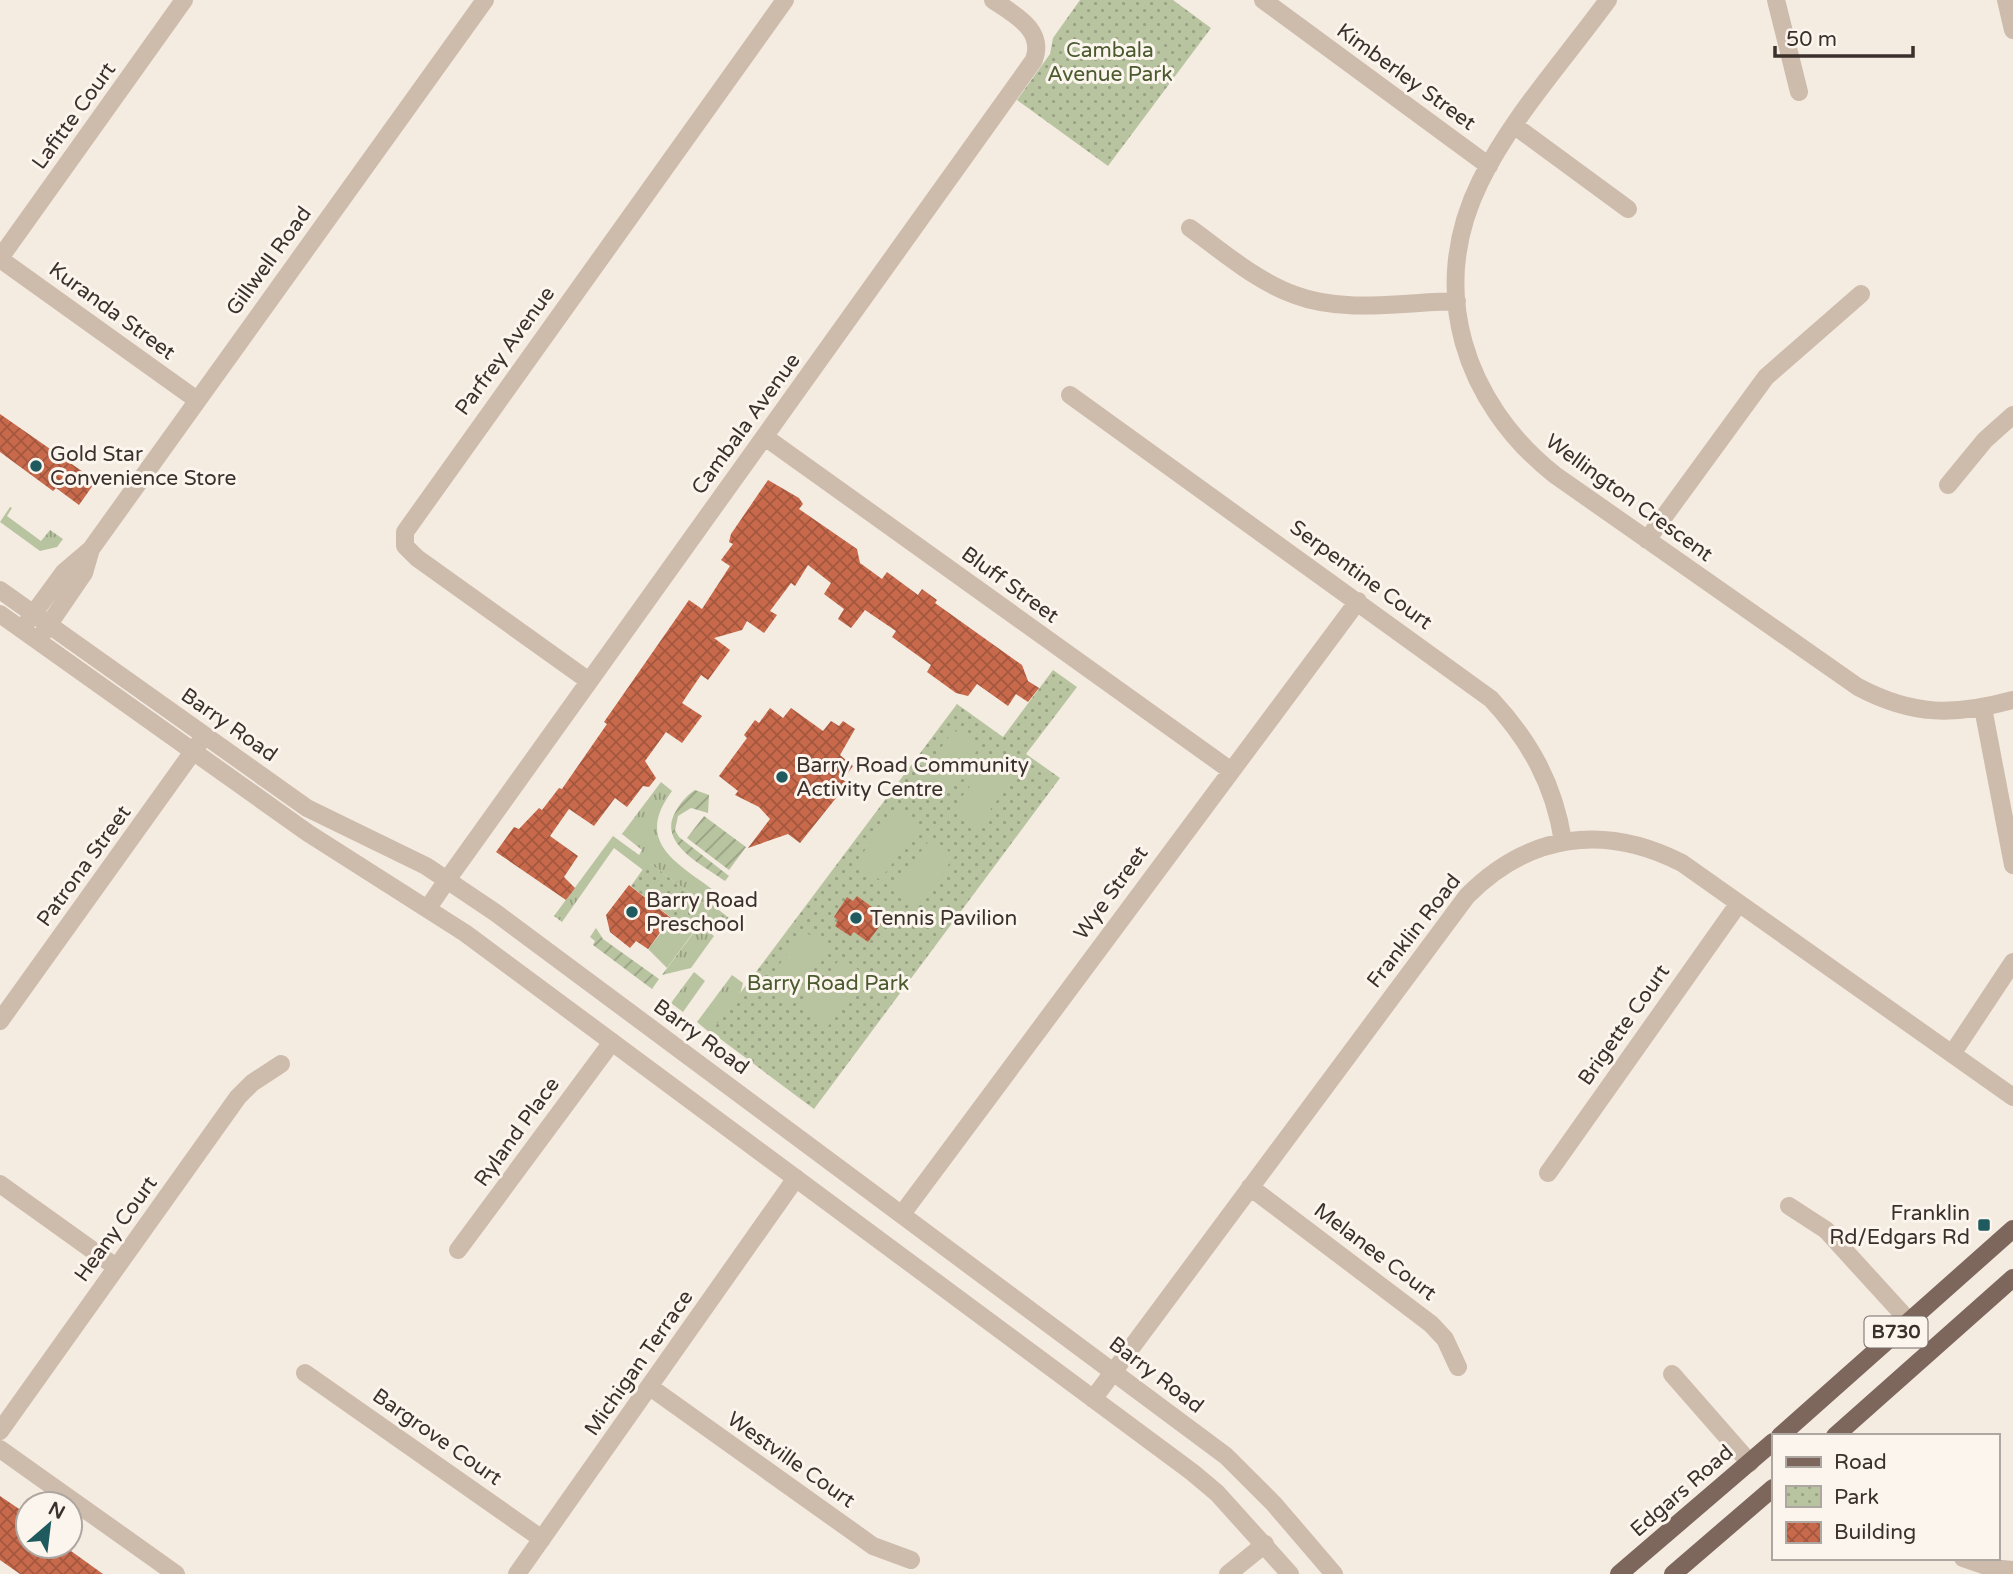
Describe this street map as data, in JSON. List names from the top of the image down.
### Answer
{
  "streets": {
    "main road": ["B730", "Edgars Road"],
    "street": [
      "Kimberley Street",
      "Lafitte Court",
      "Gillwell Road",
      "Kuranda Street",
      "Parfrey Avenue",
      "Cambala Avenue",
      "Wellington Crescent",
      "Serpentine Court",
      "Bluff Street",
      "Barry Road",
      "Patrona Street",
      "Wye Street",
      "Franklin Road",
      "Brigette Court",
      "Ryland Place",
      "Heany Court",
      "Melanee Court",
      "Michigan Terrace",
      "Bargrove Court",
      "Westville Court"
    ]
  },
  "crossings": [
    ["Kimberley Street", "Wellington Crescent"],
    ["Lafitte Court", "Kuranda Street"],
    ["Gillwell Road", "Kuranda Street"],
    ["Gillwell Road", "Barry Road"],
    ["Parfrey Avenue", "Cambala Avenue"],
    ["Cambala Avenue", "Bluff Street"],
    ["Cambala Avenue", "Barry Road"],
    ["Serpentine Court", "Wye Street"],
    ["Serpentine Court", "Franklin Road"],
    ["Bluff Street", "Wye Street"],
    ["Barry Road", "Patrona Street"],
    ["Barry Road", "Wye Street"],
    ["Barry Road", "Franklin Road"],
    ["Barry Road", "Ryland Place"],
    ["Barry Road", "Michigan Terrace"],
    ["Franklin Road", "Brigette Court"],
    ["Franklin Road", "Melanee Court"],
    ["Michigan Terrace", "Bargrove Court"],
    ["Michigan Terrace", "Westville Court"]
  ],
  "parks": ["Cambala Avenue Park", "Barry Road Park"],
  "places": {
    "other": [
      "Gold Star Convenience Store",
      "Barry Road Community Activity Centre",
      "Barry Road Preschool",
      "Tennis Pavilion"
    ],
    "transit": ["Franklin Rd/Edgars Rd"]
  },
  "legend": ["Road", "Park", "Building"],
  "scale_bar": "50 m",
  "north": "top right"
}
